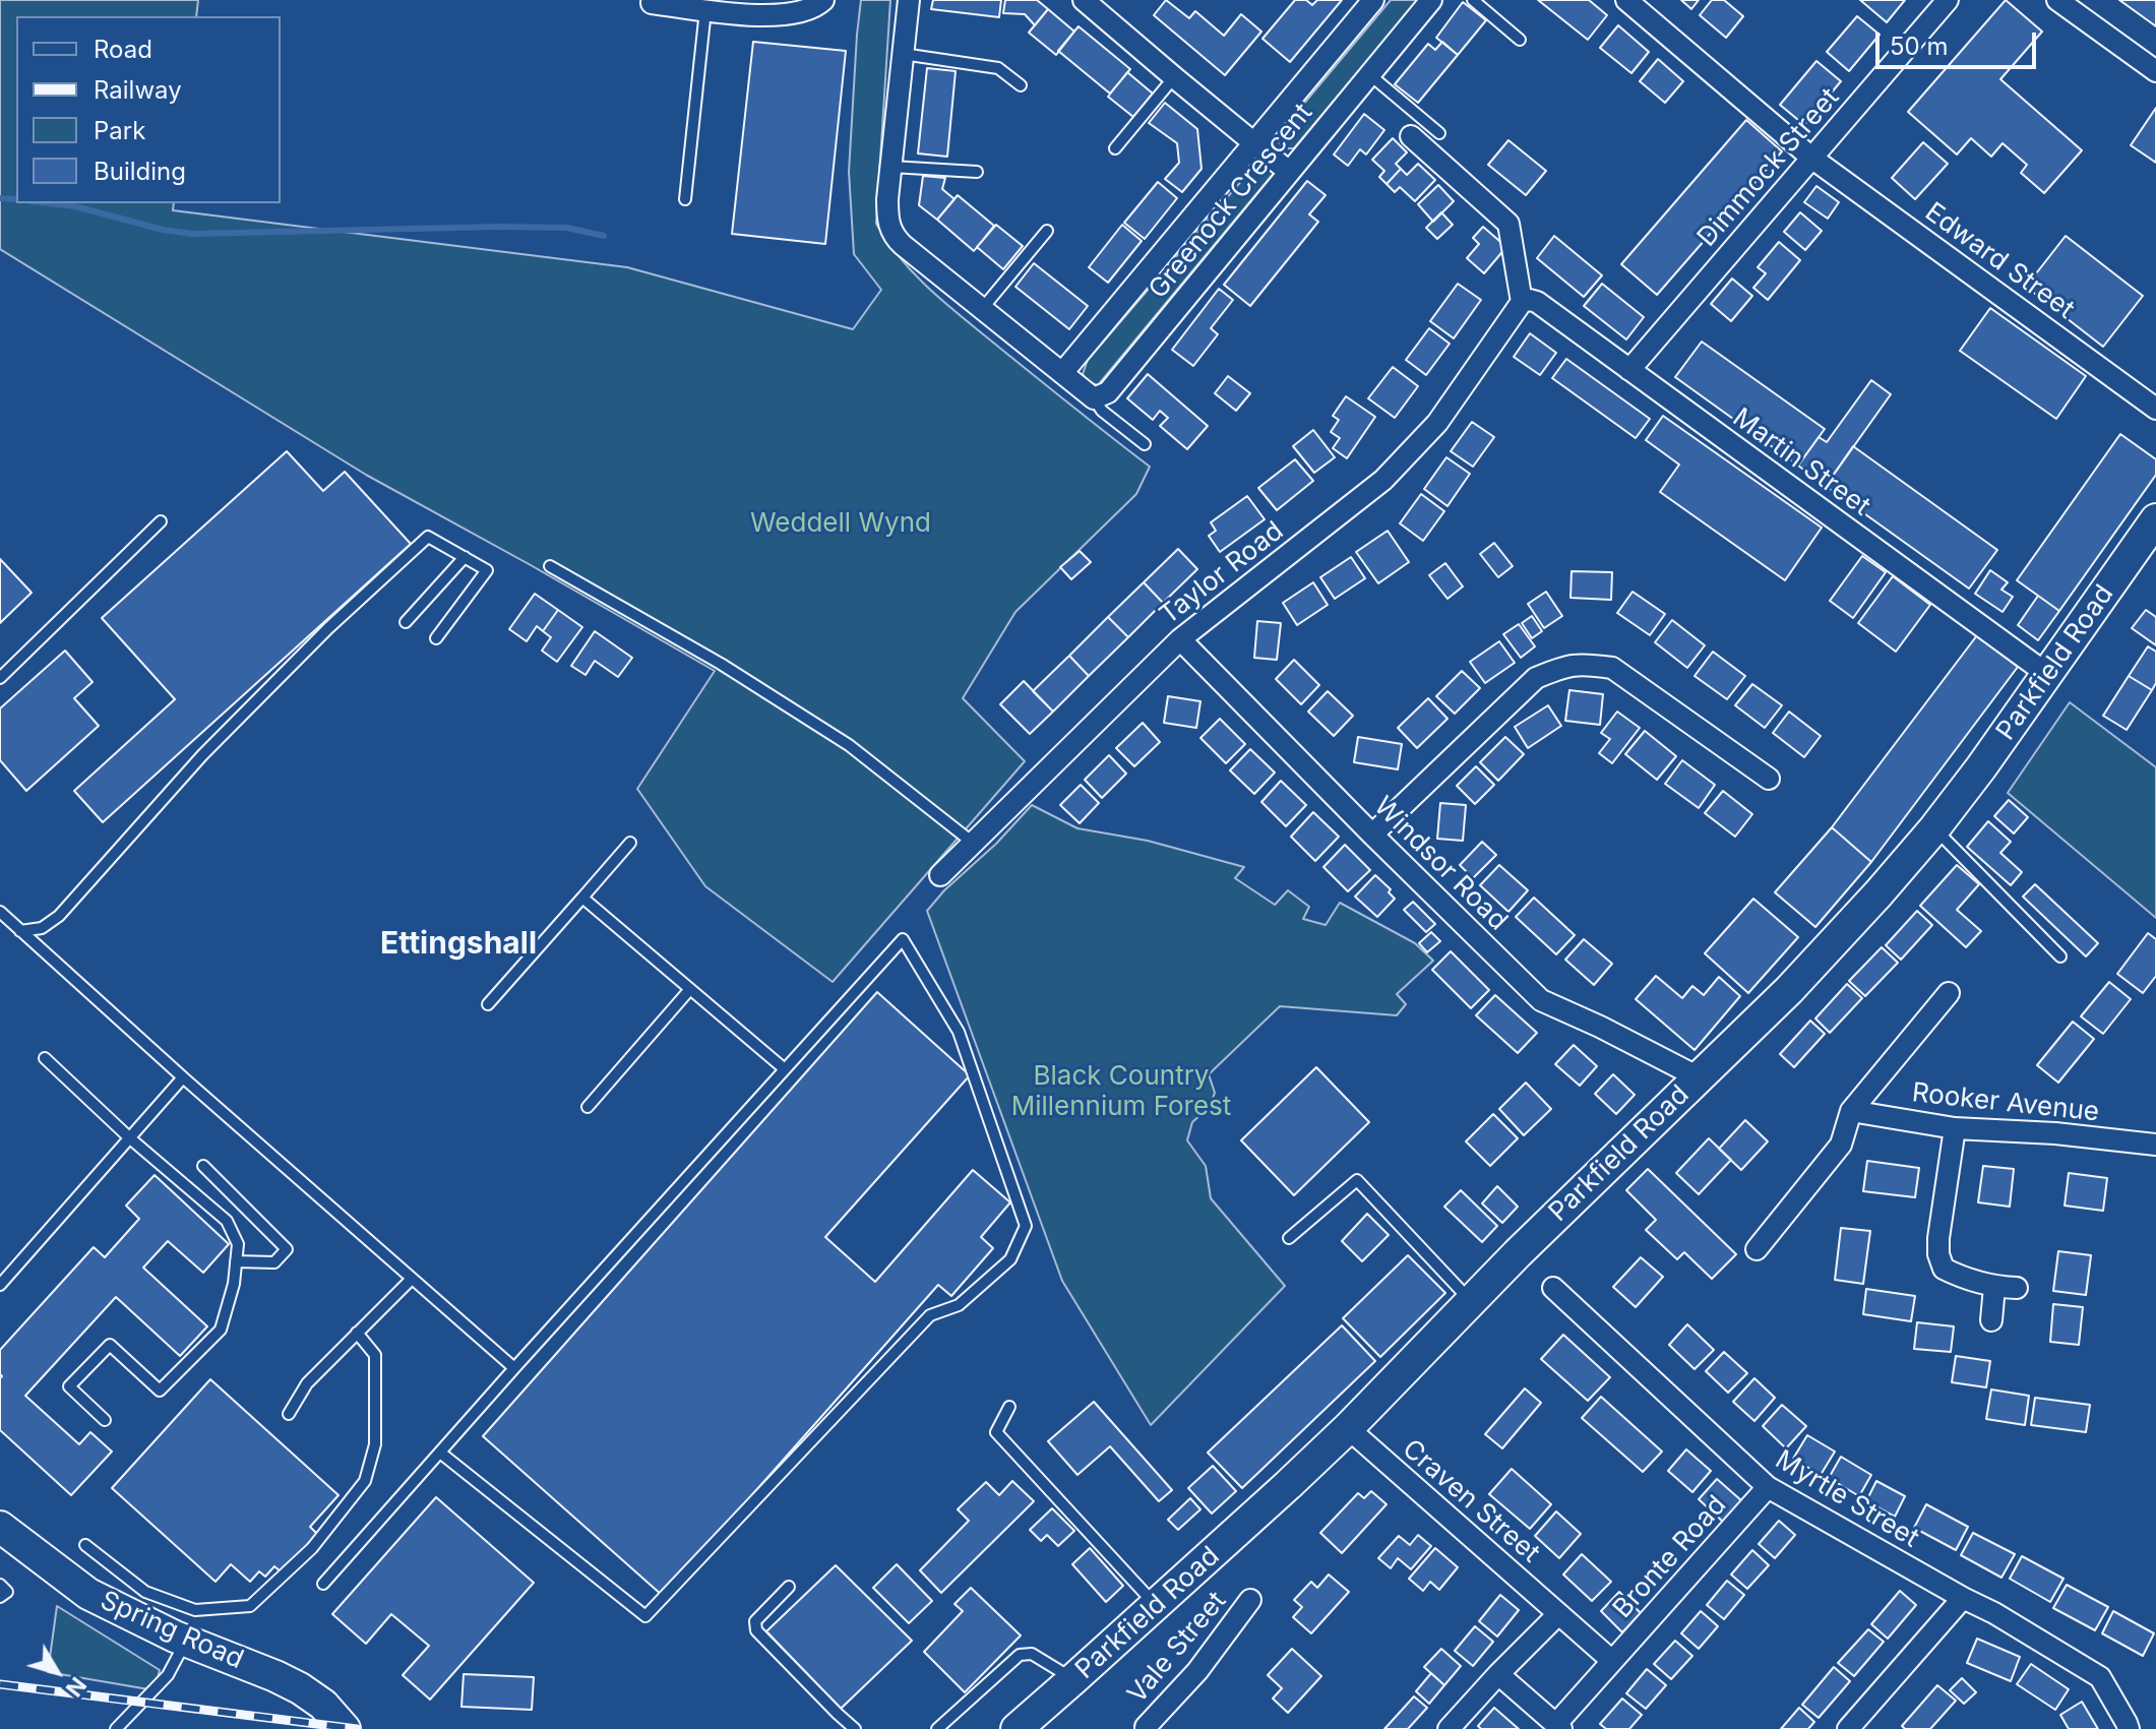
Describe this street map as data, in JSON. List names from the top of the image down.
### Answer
{
  "streets": {
    "main road": ["Parkfield Road", "Spring Road"],
    "street": [
      "Dimmock Street",
      "Greenock Crescent",
      "Edward Street",
      "Martin Street",
      "Taylor Road",
      "Windsor Road",
      "Rooker Avenue",
      "Myrtle Street",
      "Craven Street",
      "Bronte Road",
      "Vale Street"
    ]
  },
  "crossings": [
    ["Dimmock Street", "Edward Street"],
    ["Dimmock Street", "Martin Street"],
    ["Martin Street", "Taylor Road"],
    ["Martin Street", "Parkfield Road"],
    ["Taylor Road", "Windsor Road"],
    ["Parkfield Road", "Windsor Road"],
    ["Parkfield Road", "Craven Street"],
    ["Myrtle Street", "Bronte Road"],
    ["Craven Street", "Bronte Road"]
  ],
  "districts": ["Ettingshall"],
  "parks": ["Weddell Wynd", "Black Country Millennium Forest"],
  "legend": [
    "Road",
    "Railway",
    "Park",
    "Building"
  ],
  "scale_bar": "50 m",
  "north": "bottom right"
}
